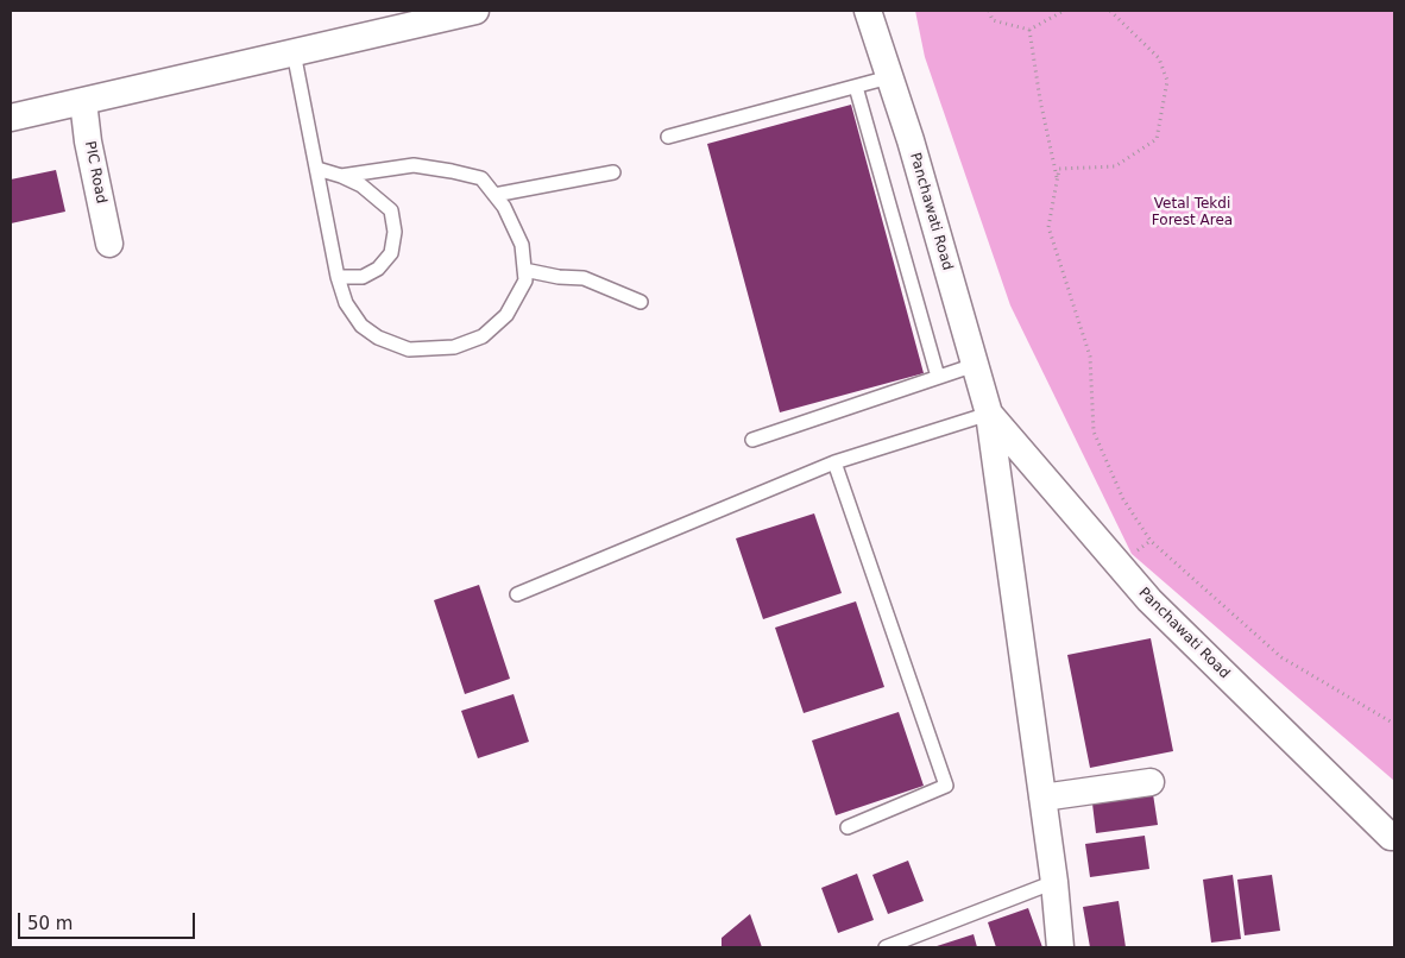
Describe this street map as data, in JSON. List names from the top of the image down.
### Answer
{
  "streets": {
    "street": ["PIC Road", "Panchawati Road"]
  },
  "parks": ["Vetal Tekdi Forest Area"],
  "scale_bar": "50 m"
}
